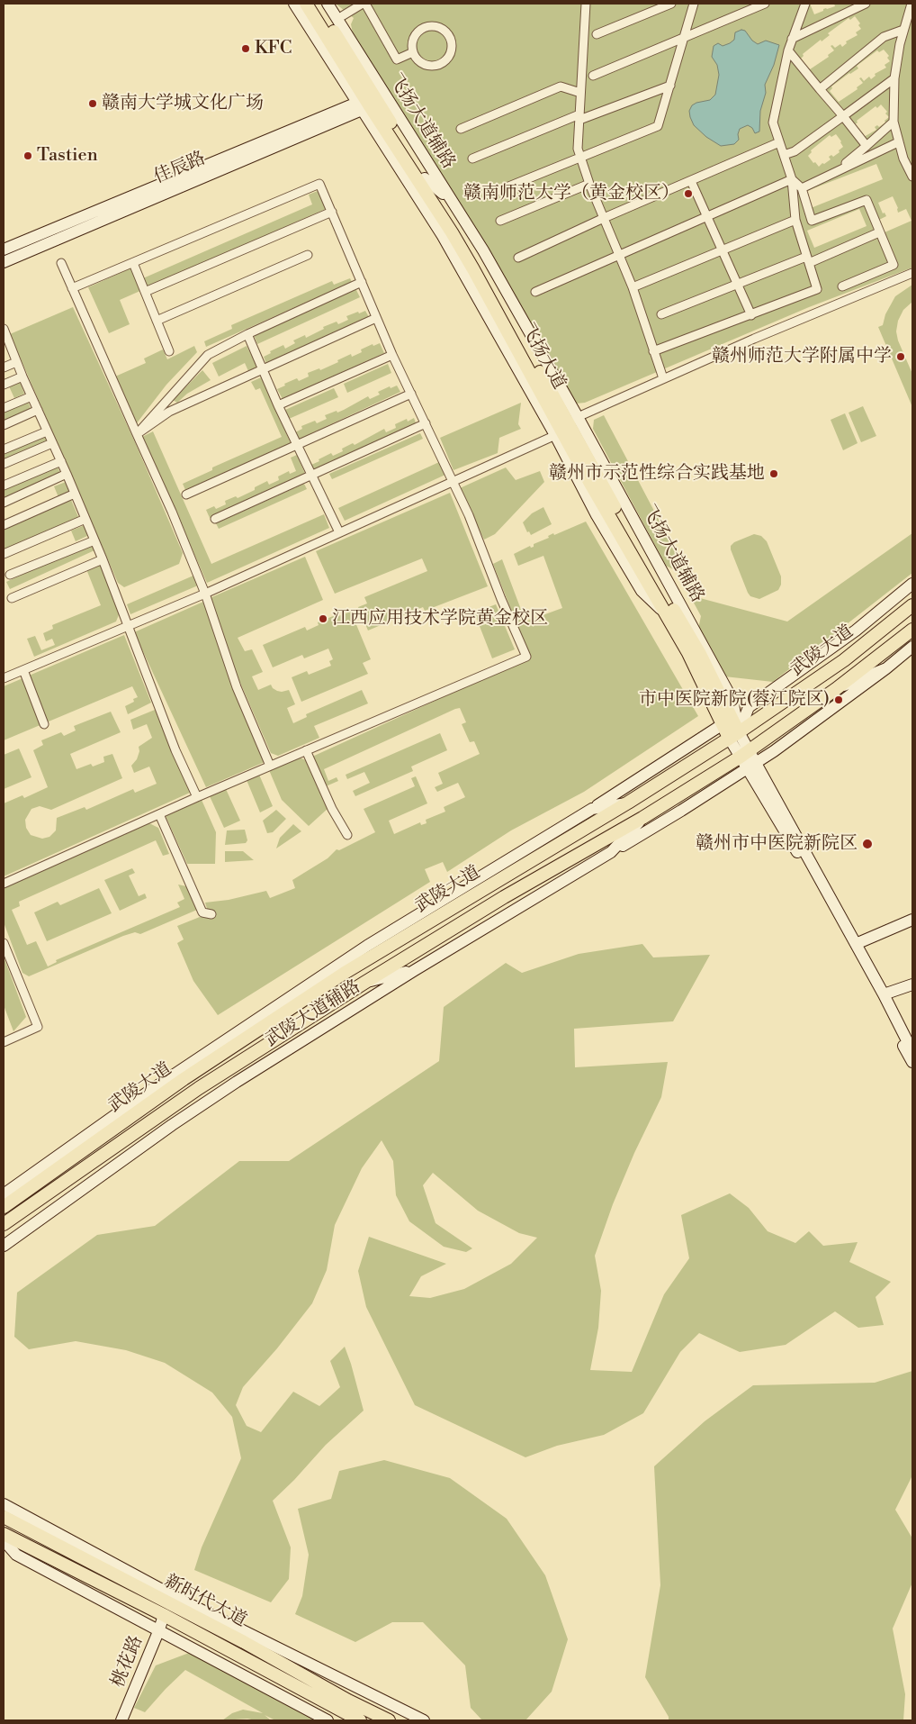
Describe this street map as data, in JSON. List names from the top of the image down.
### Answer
{
  "streets": {
    "main road": ["飞扬大道", "武陵大道", "新时代大道"],
    "street": [
      "飞扬大道辅路",
      "佳辰路",
      "武陵大道辅路",
      "桃花路"
    ]
  },
  "crossings": [
    ["飞扬大道辅路", "佳辰路"],
    ["飞扬大道辅路", "飞扬大道"],
    ["佳辰路", "飞扬大道"],
    ["飞扬大道", "武陵大道"],
    ["武陵大道", "武陵大道辅路"],
    ["新时代大道", "桃花路"]
  ],
  "places": [
    "KFC",
    "赣南大学城文化广场",
    "Tastien",
    "赣南师范大学（黄金校区）",
    "赣州师范大学附属中学",
    "赣州市示范性综合实践基地",
    "江西应用技术学院黄金校区",
    "市中医院新院(蓉江院区)",
    "赣州市中医院新院区"
  ]
}
